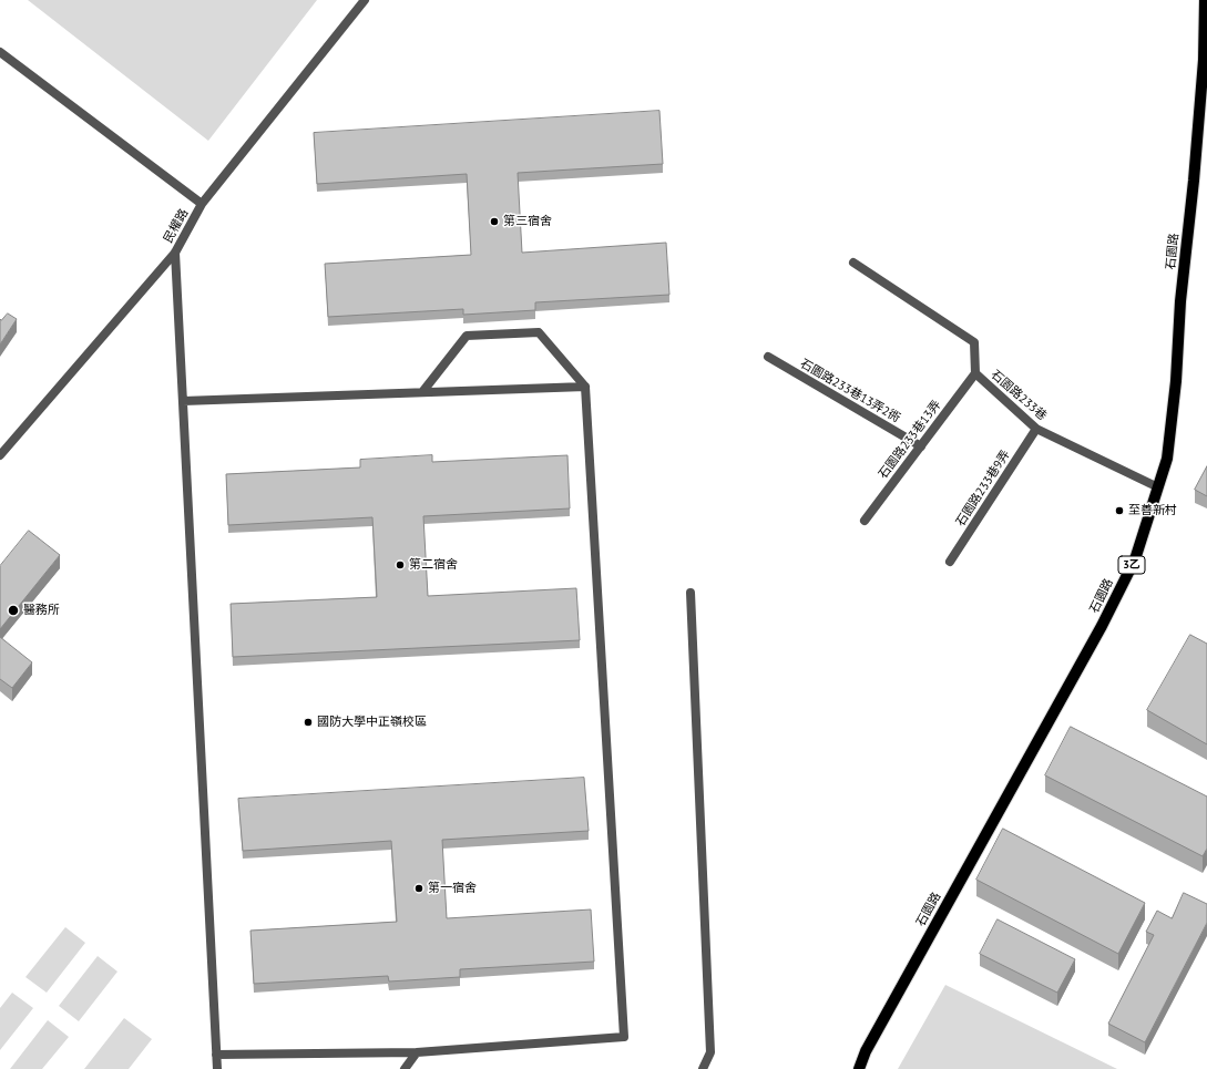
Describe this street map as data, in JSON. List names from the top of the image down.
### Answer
{
  "streets": {
    "main road": ["石園路", "3乙"],
    "lane": [
      "民權路",
      "石園路233巷13弄2衖",
      "石園路233巷",
      "石園路233巷13弄",
      "石園路233巷9弄"
    ]
  },
  "crossings": [
    ["石園路", "石園路233巷"],
    ["石園路233巷13弄2衖", "石園路233巷13弄"],
    ["石園路233巷", "石園路233巷13弄"],
    ["石園路233巷", "石園路233巷9弄"]
  ],
  "places": [
    "第三宿舍",
    "至善新村",
    "第二宿舍",
    "醫務所",
    "國防大學中正嶺校區",
    "第一宿舍"
  ]
}
